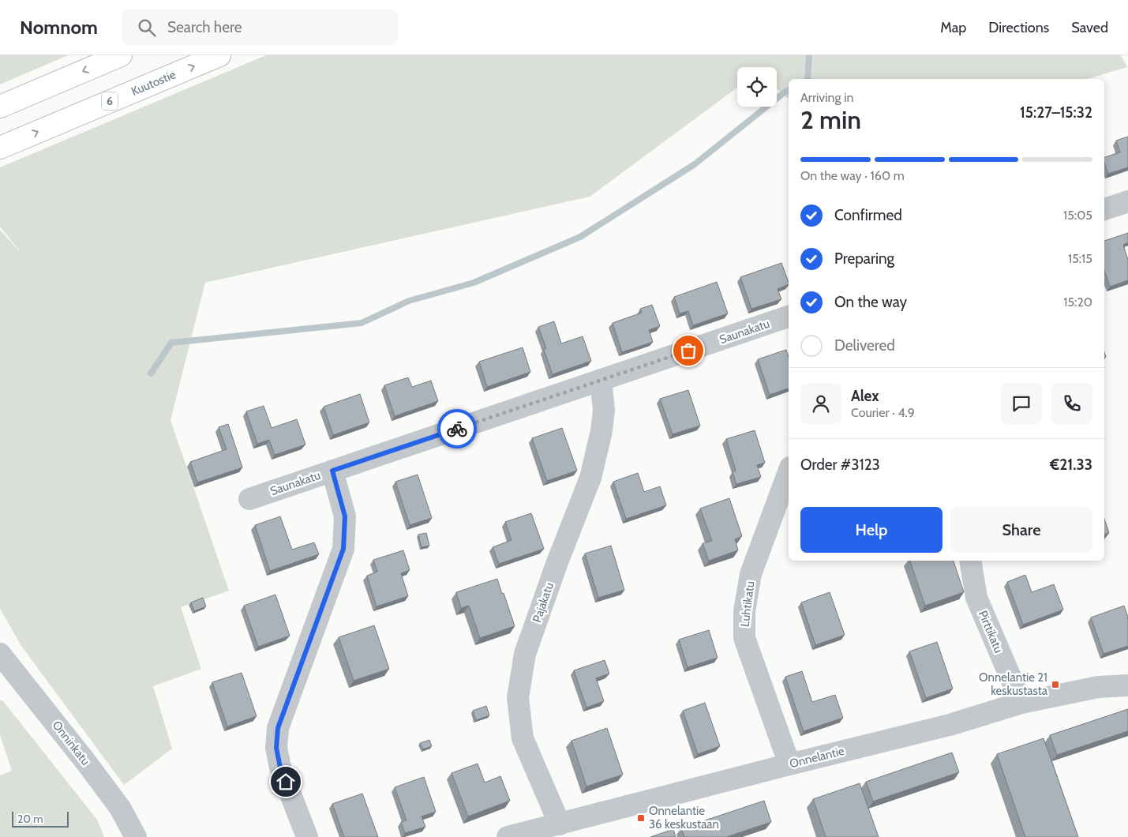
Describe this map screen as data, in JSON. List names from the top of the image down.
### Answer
{
  "streets": {
    "highway": ["Kuutostie", "6"],
    "street": [
      "Saunakatu",
      "Pajakatu",
      "Luhtikatu",
      "Pirttikatu",
      "Onninkatu",
      "Onnelantie"
    ]
  },
  "crossings": [
    ["Saunakatu", "Pajakatu"],
    ["Pajakatu", "Onnelantie"],
    ["Luhtikatu", "Onnelantie"],
    ["Pirttikatu", "Onnelantie"]
  ],
  "places": {
    "transit": ["Onnelantie 21 keskustasta", "Onnelantie 36 keskustaan"]
  },
  "scale_bar": "20 m",
  "page": {
    "header": "Nomnom",
    "search": "Search here",
    "nav": ["Map", "Directions", "Saved"],
    "heading": ["2 min", "Arriving in", "15:27–15:32"],
    "panel": [
      "Alex",
      "Courier · 4.9",
      "Order #3123",
      "€21.33"
    ],
    "bar": "On the way · 160 m",
    "list": [
      ["Confirmed", "15:05"],
      ["Preparing", "15:15"],
      ["On the way", "15:20"],
      "Delivered"
    ],
    "buttons": ["Help", "Share"],
    "scale": "20 m"
  }
}
